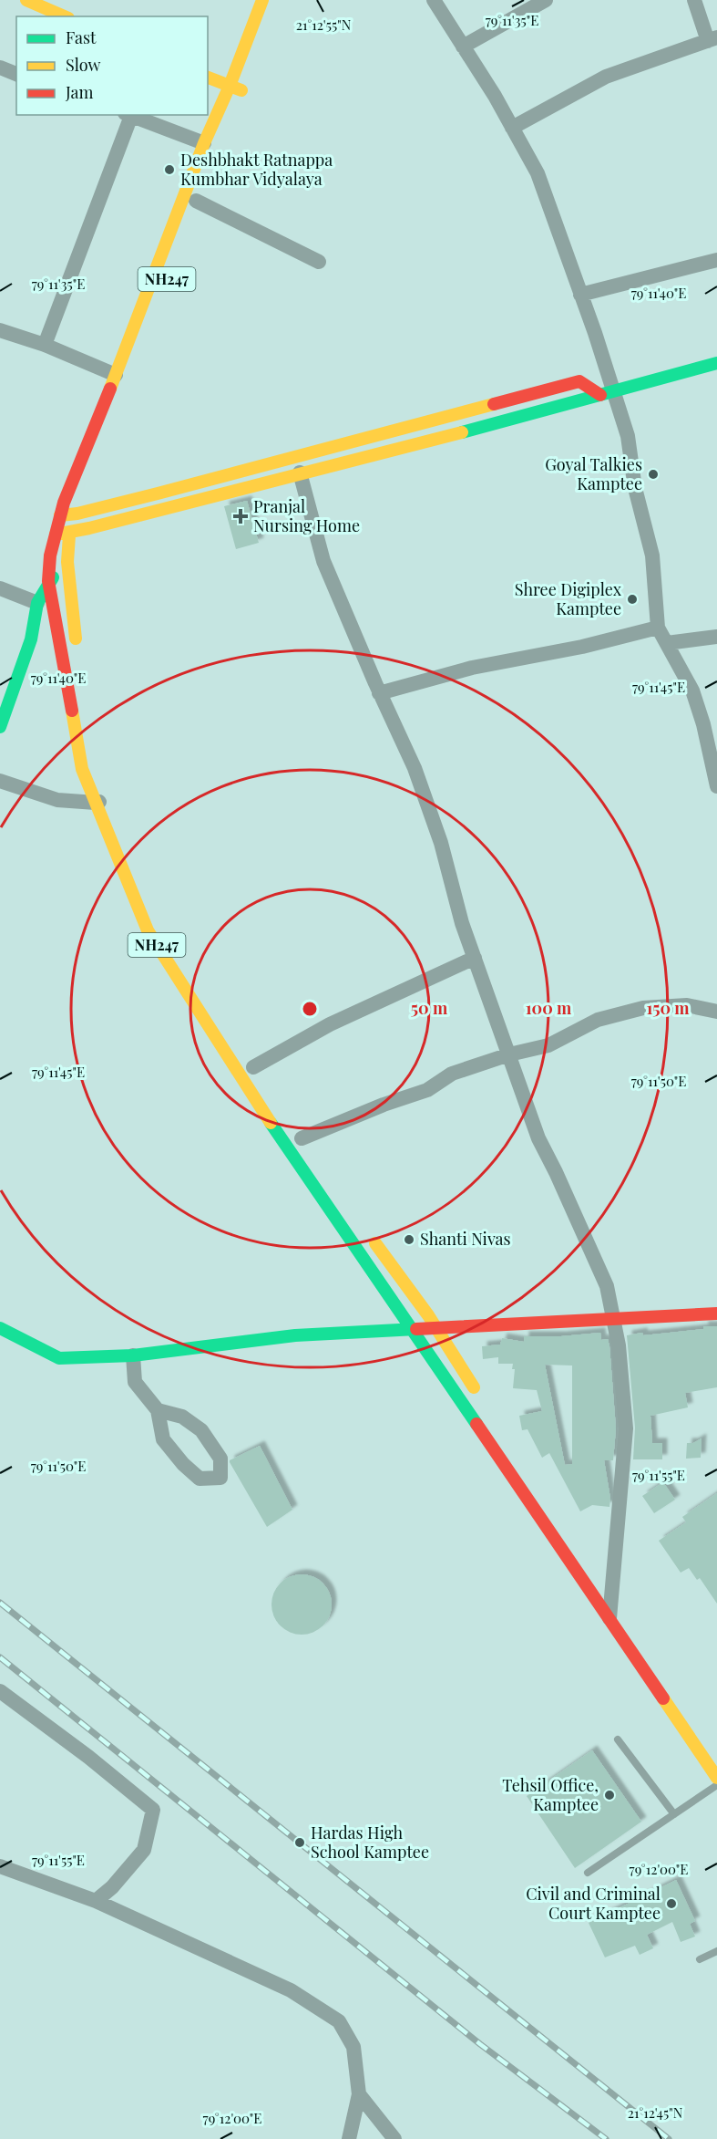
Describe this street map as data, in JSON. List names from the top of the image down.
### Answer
{
  "streets": {
    "main road": ["NH247"]
  },
  "places": {
    "other": [
      "Deshbhakt Ratnappa Kumbhar Vidyalaya",
      "Goyal Talkies Kamptee",
      "Shree Digiplex Kamptee",
      "Shanti Nivas",
      "Tehsil Office, Kamptee",
      "Hardas High School Kamptee",
      "Civil and Criminal Court Kamptee"
    ],
    "health": ["Pranjal Nursing Home"]
  },
  "legend": ["Fast", "Slow", "Jam"],
  "coordinates": [
    "79°11'35\"E",
    "21°12'55\"N",
    "79°11'40\"E",
    "79°11'45\"E",
    "79°11'50\"E",
    "79°11'55\"E",
    "79°12'00\"E",
    "21°12'45\"N"
  ],
  "rings": ["50 m", "100 m", "150 m"]
}
